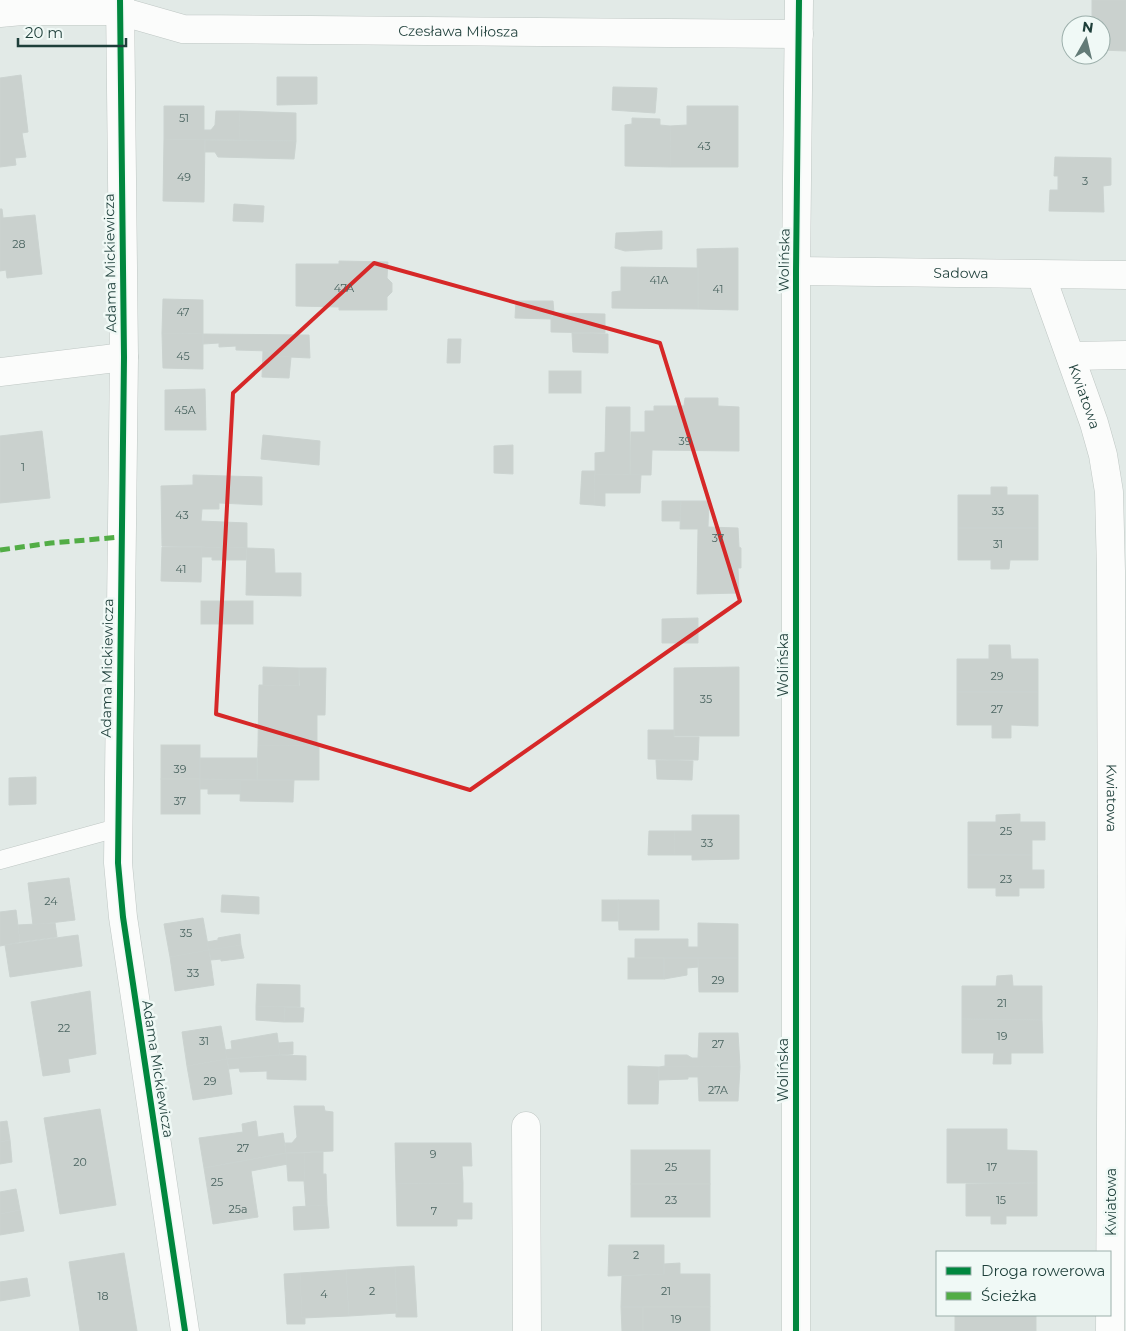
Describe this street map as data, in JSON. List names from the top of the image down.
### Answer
{
  "streets": {
    "street": [
      "Czesława Miłosza",
      "Wolińska",
      "Adama Mickiewicza",
      "Sadowa",
      "Kwiatowa"
    ]
  },
  "crossings": [
    ["Czesława Miłosza", "Wolińska"],
    ["Czesława Miłosza", "Adama Mickiewicza"],
    ["Wolińska", "Sadowa"],
    ["Sadowa", "Kwiatowa"]
  ],
  "house_numbers": [
    "51",
    "43",
    "49",
    "3",
    "28",
    "41A",
    "47A",
    "41",
    "47",
    "45",
    "45A",
    "39",
    "1",
    "33",
    "43",
    "37",
    "31",
    "41",
    "29",
    "35",
    "27",
    "39",
    "37",
    "25",
    "33",
    "23",
    "24",
    "35",
    "33",
    "29",
    "21",
    "22",
    "19",
    "31",
    "27",
    "29",
    "27A",
    "27",
    "9",
    "20",
    "25",
    "17",
    "25",
    "23",
    "15",
    "25a",
    "7",
    "2",
    "2",
    "21",
    "4",
    "18",
    "19"
  ],
  "legend": ["Droga rowerowa", "Ścieżka"],
  "scale_bar": "20 m",
  "north": "top"
}
